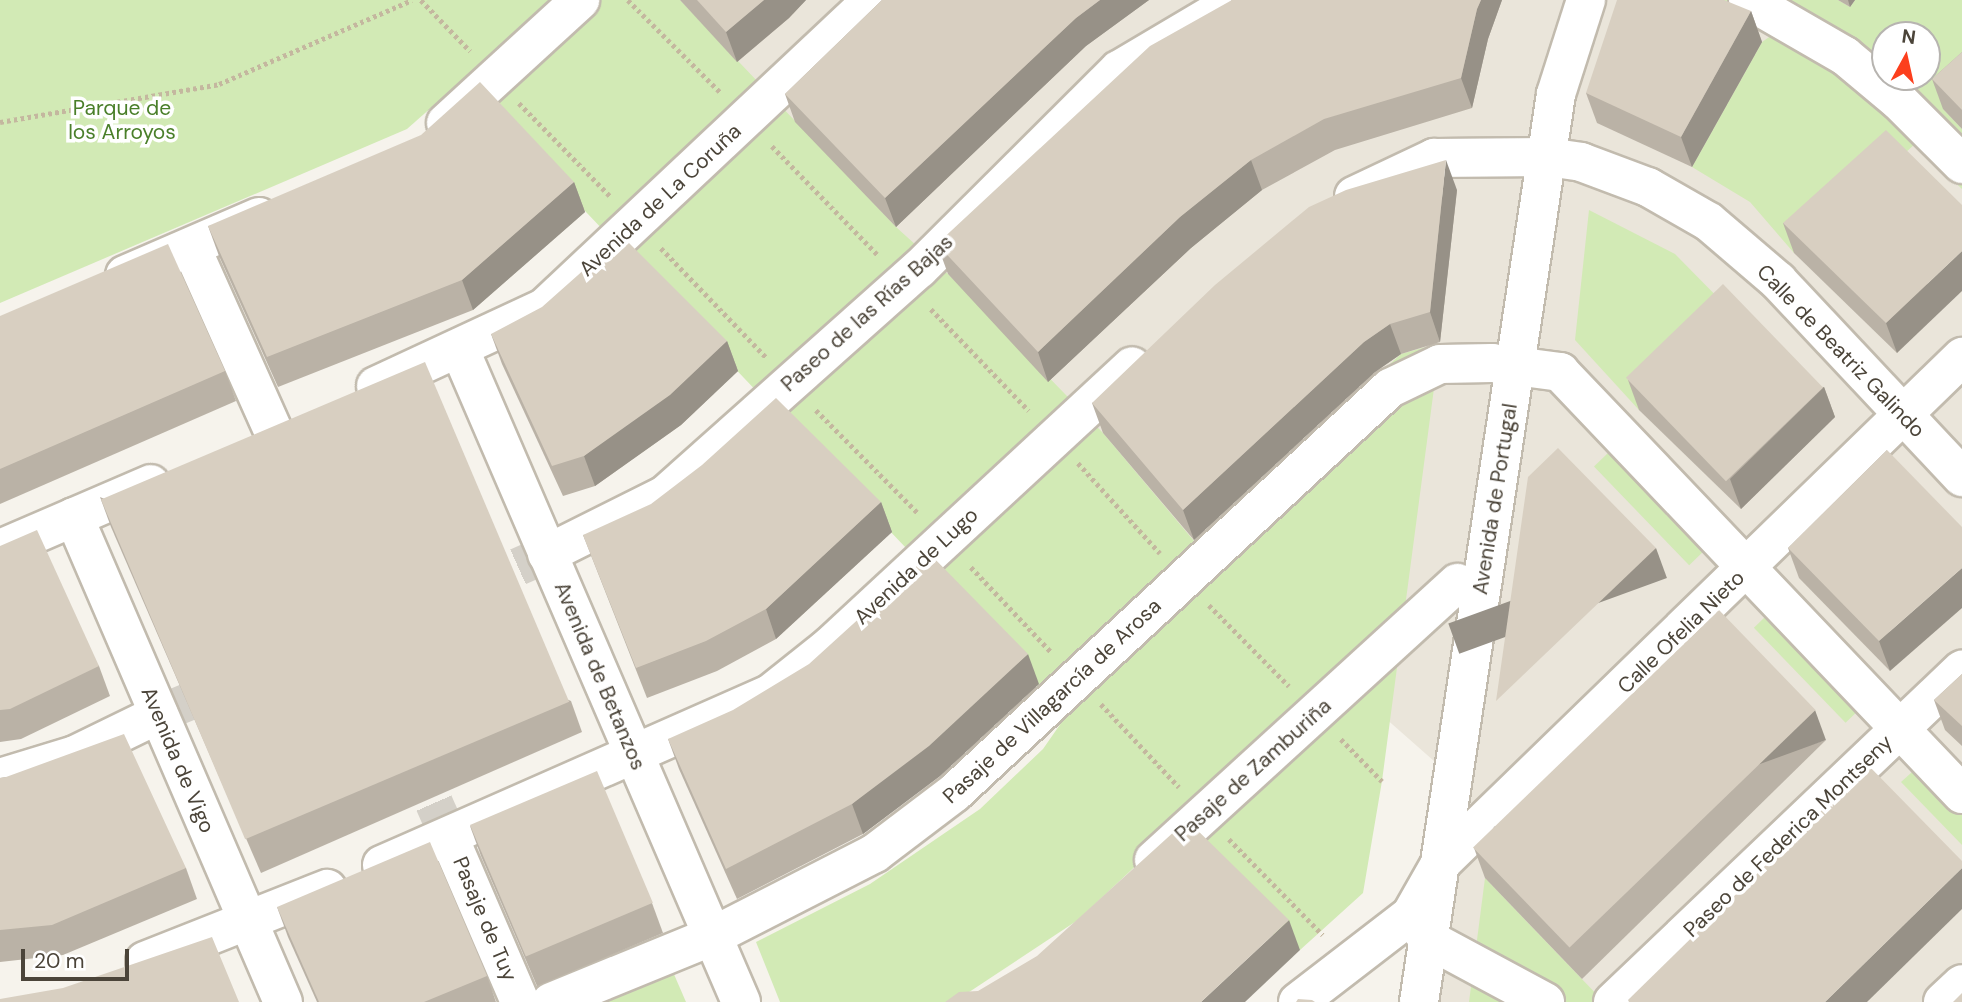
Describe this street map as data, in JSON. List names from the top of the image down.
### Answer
{
  "streets": {
    "street": [
      "Avenida de La Coruña",
      "Paseo de las Rías Bajas",
      "Calle de Beatriz Galindo",
      "Avenida de Portugal",
      "Avenida de Lugo",
      "Calle Ofelia Nieto",
      "Avenida de Betanzos",
      "Pasaje de Villagarcía de Arosa",
      "Avenida de Vigo",
      "Pasaje de Zamburiña",
      "Paseo de Federica Montseny",
      "Pasaje de Tuy"
    ]
  },
  "crossings": [
    ["Avenida de La Coruña", "Avenida de Betanzos"],
    ["Paseo de las Rías Bajas", "Avenida de Betanzos"],
    ["Calle de Beatriz Galindo", "Avenida de Portugal"],
    ["Calle de Beatriz Galindo", "Calle Ofelia Nieto"],
    ["Avenida de Portugal", "Calle Ofelia Nieto"],
    ["Avenida de Portugal", "Pasaje de Villagarcía de Arosa"],
    ["Avenida de Portugal", "Pasaje de Zamburiña"],
    ["Avenida de Lugo", "Avenida de Betanzos"],
    ["Avenida de Lugo", "Avenida de Vigo"],
    ["Avenida de Lugo", "Pasaje de Tuy"],
    ["Calle Ofelia Nieto", "Pasaje de Villagarcía de Arosa"],
    ["Avenida de Betanzos", "Pasaje de Villagarcía de Arosa"],
    ["Pasaje de Villagarcía de Arosa", "Paseo de Federica Montseny"]
  ],
  "parks": ["Parque de los Arroyos"],
  "scale_bar": "20 m",
  "north": "top"
}
